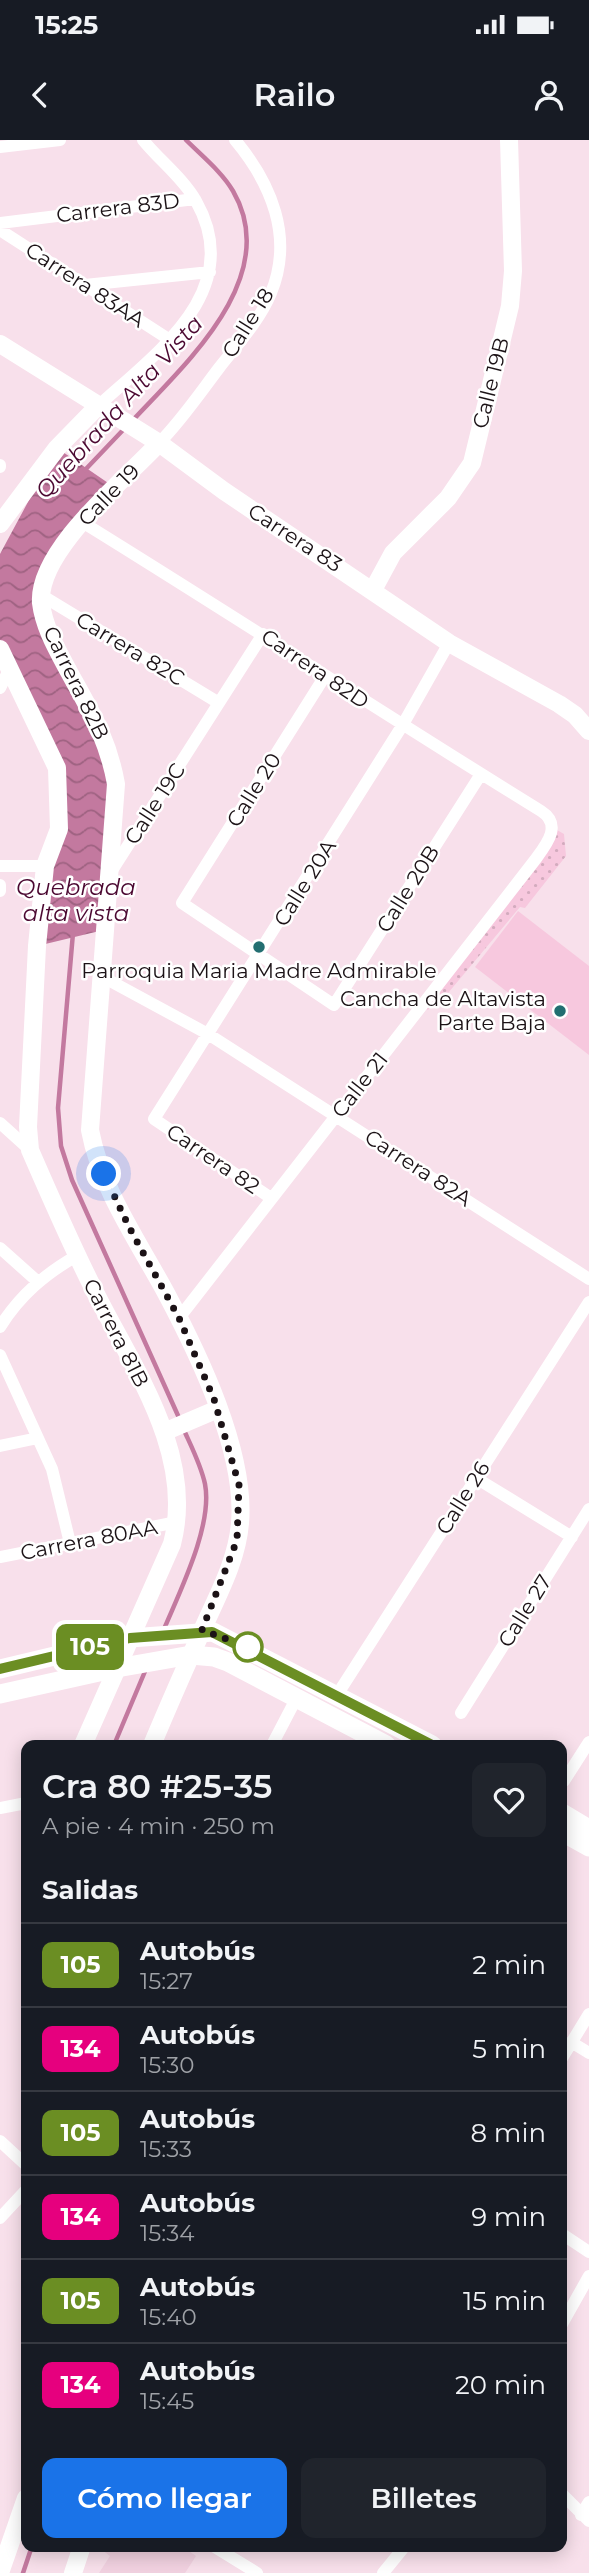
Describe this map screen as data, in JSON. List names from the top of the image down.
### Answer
{
  "streets": {
    "street": [
      "Carrera 83D",
      "Carrera 83AA",
      "Calle 18",
      "Calle 19B",
      "Calle 19",
      "Carrera 83",
      "Carrera 82C",
      "Carrera 82D",
      "Carrera 82B",
      "Calle 20",
      "Calle 19C",
      "Calle 20A",
      "Calle 20B",
      "Calle 21",
      "Carrera 82",
      "Carrera 82A",
      "Carrera 81B",
      "Calle 26",
      "Carrera 80AA",
      "Calle 27"
    ]
  },
  "crossings": [
    ["Calle 18", "Calle 19"],
    ["Calle 19B", "Carrera 83"],
    ["Calle 19", "Carrera 83"],
    ["Calle 19", "Carrera 82C"],
    ["Calle 19", "Carrera 82D"],
    ["Calle 19", "Carrera 82B"],
    ["Carrera 83", "Calle 20A"],
    ["Carrera 82C", "Calle 19C"],
    ["Carrera 82D", "Calle 20"],
    ["Carrera 82D", "Calle 19C"],
    ["Carrera 82D", "Calle 20A"],
    ["Carrera 82D", "Calle 20B"],
    ["Carrera 82D", "Calle 21"],
    ["Carrera 82B", "Calle 19C"],
    ["Calle 20", "Calle 20A"],
    ["Calle 20", "Calle 20B"],
    ["Calle 19C", "Calle 21"],
    ["Calle 19C", "Carrera 82A"],
    ["Calle 20A", "Calle 20B"],
    ["Calle 20A", "Carrera 82"],
    ["Calle 20A", "Carrera 82A"],
    ["Calle 21", "Carrera 82"],
    ["Calle 21", "Carrera 82A"],
    ["Carrera 81B", "Carrera 80AA"]
  ],
  "water": ["Quebrada Alta Vista", "Quebrada alta vista"],
  "places": ["Parroquia Maria Madre Admirable", "Cancha de Altavista Parte Baja"],
  "lines": ["bus line 105"],
  "page": {
    "status": "15:25",
    "header": "Railo",
    "on_map": "105",
    "heading": [
      ["Cra 80 #25-35", "A pie · 4 min · 250 m"],
      "Salidas"
    ],
    "list": [
      {
        "mark": "105",
        "name": "Autobús",
        "note": "15:27",
        "value": "2 min"
      },
      {
        "mark": "134",
        "name": "Autobús",
        "note": "15:30",
        "value": "5 min"
      },
      {
        "mark": "105",
        "name": "Autobús",
        "note": "15:33",
        "value": "8 min"
      },
      {
        "mark": "134",
        "name": "Autobús",
        "note": "15:34",
        "value": "9 min"
      },
      {
        "mark": "105",
        "name": "Autobús",
        "note": "15:40",
        "value": "15 min"
      },
      {
        "mark": "134",
        "name": "Autobús",
        "note": "15:45",
        "value": "20 min"
      }
    ],
    "buttons": ["Cómo llegar", "Billetes"]
  }
}
